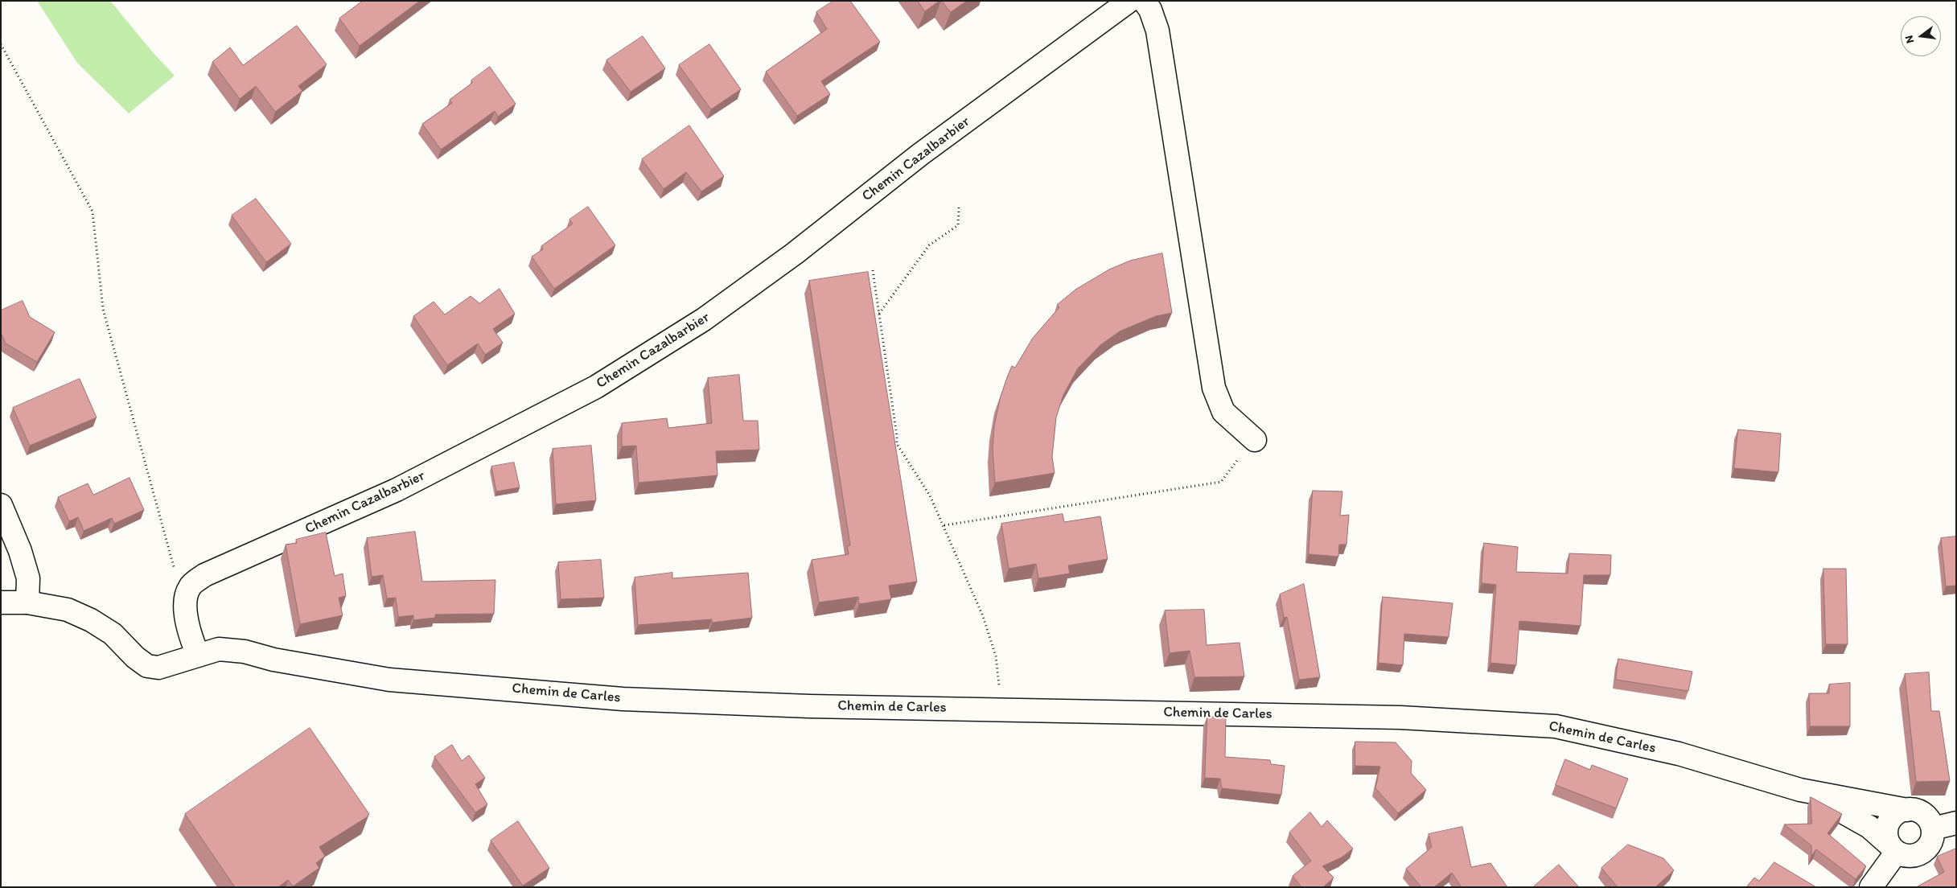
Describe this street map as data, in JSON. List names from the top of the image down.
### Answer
{
  "streets": {
    "street": ["Chemin Cazalbarbier", "Chemin de Carles"]
  },
  "north": "left"
}
